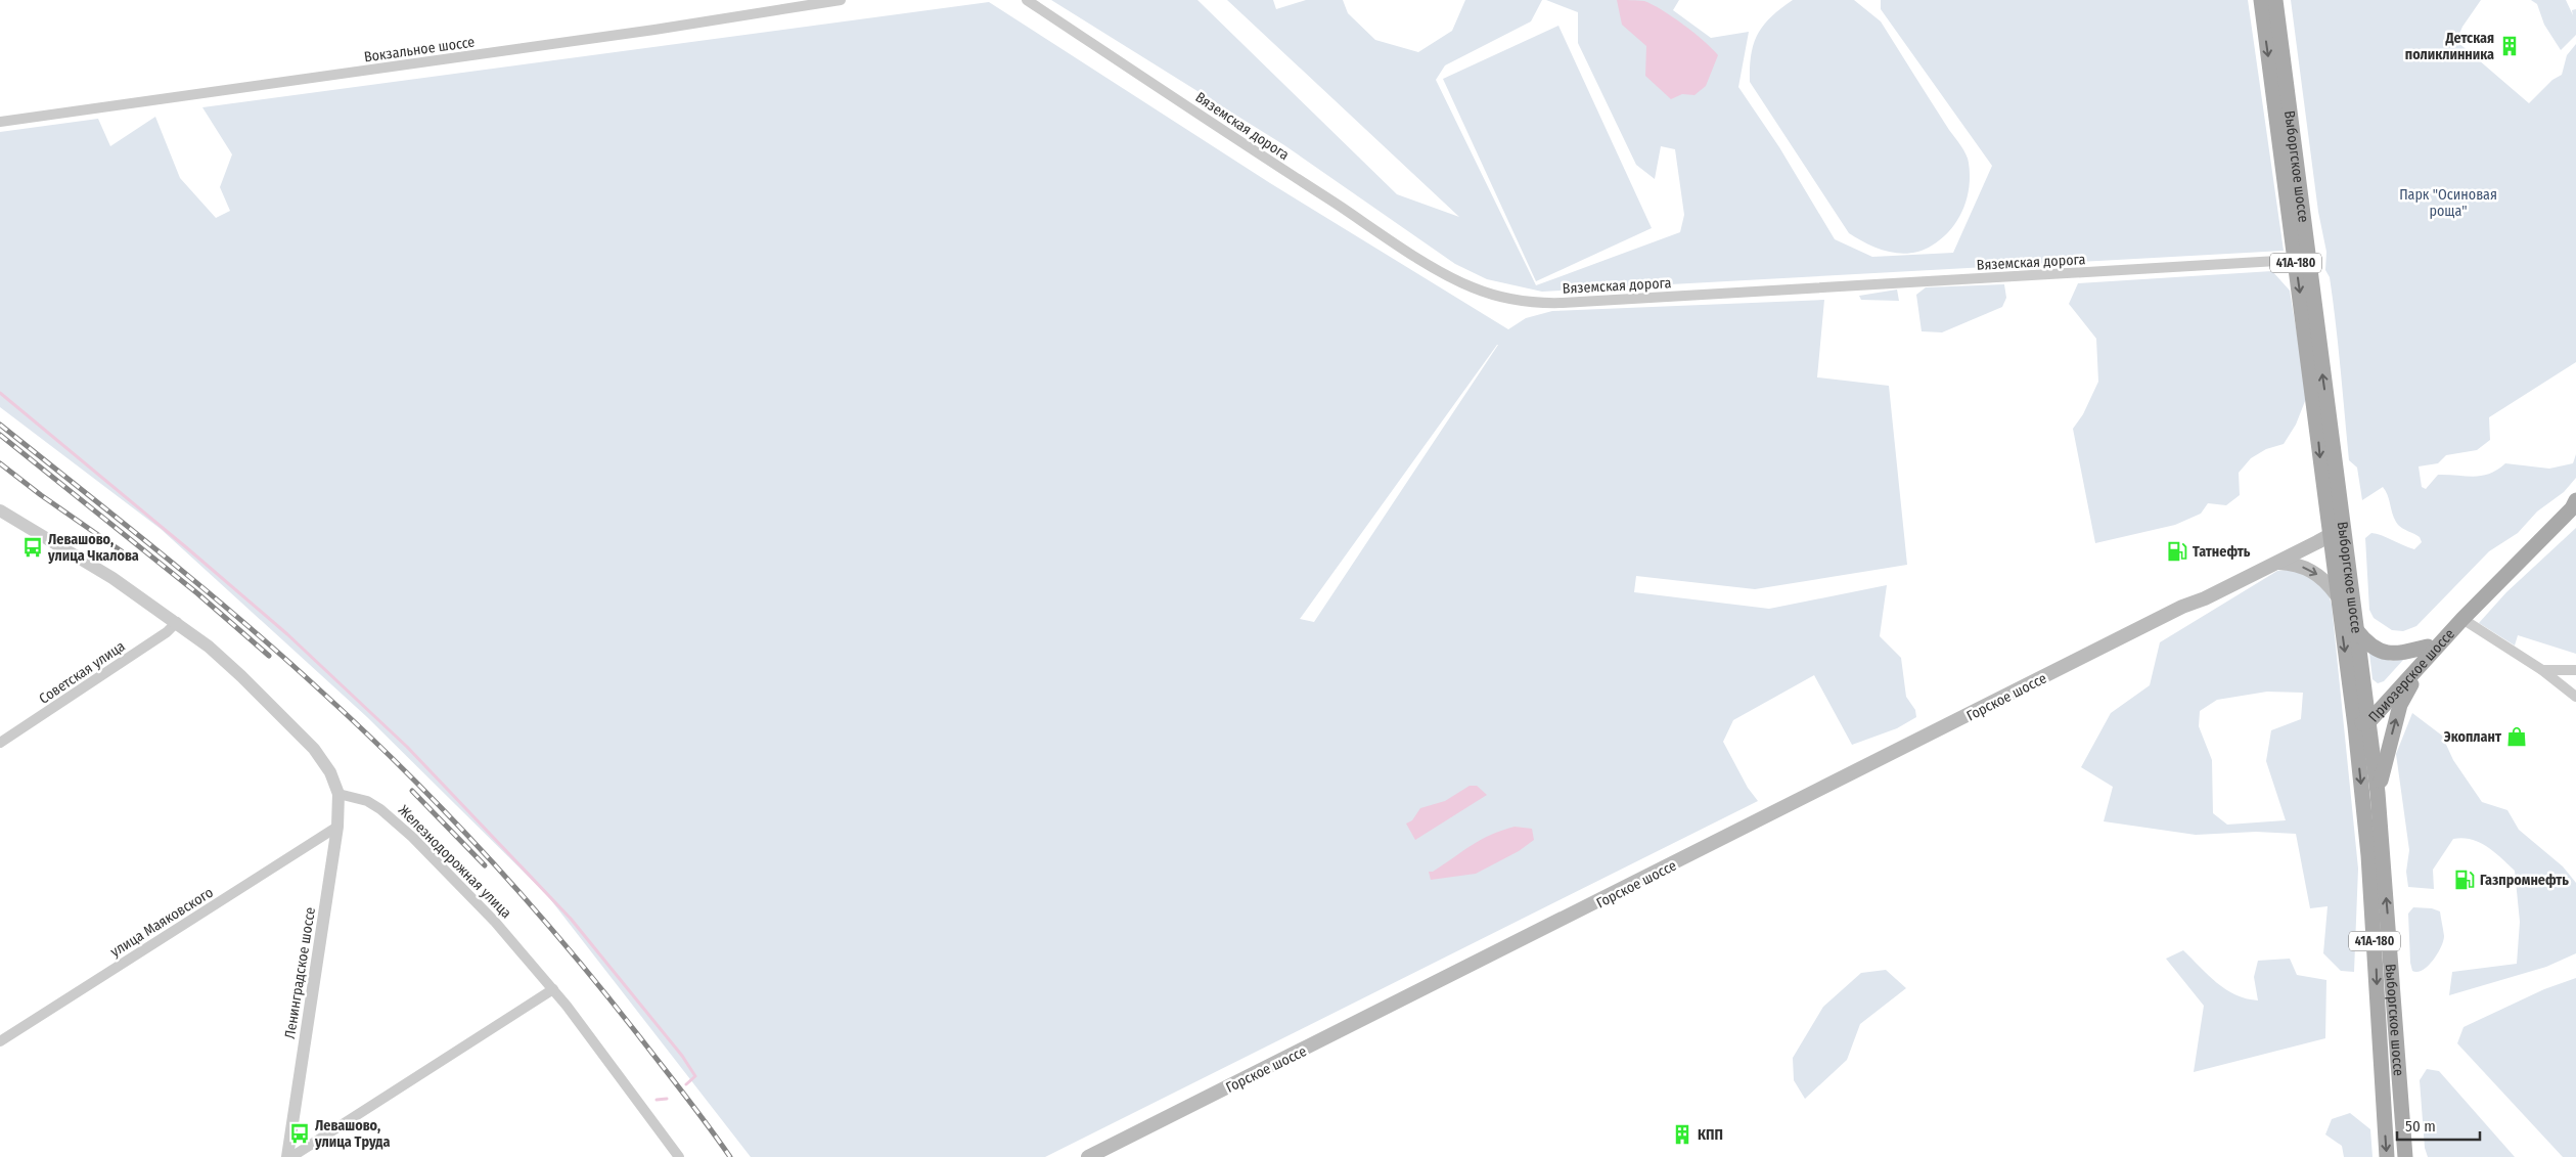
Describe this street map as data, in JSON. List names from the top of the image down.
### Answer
{
  "streets": {
    "main road": [
      "Выборгское шоссе",
      "41А-180",
      "Приозерское шоссе",
      "Горское шоссе"
    ],
    "street": [
      "Вокзальное шоссе",
      "Вяземская дорога",
      "Советская улица",
      "Железнодорожная улица",
      "улица Маяковского",
      "Ленинградское шоссе"
    ]
  },
  "crossings": [
    ["Вяземская дорога", "Выборгское шоссе"],
    ["Выборгское шоссе", "Приозерское шоссе"],
    ["Выборгское шоссе", "Горское шоссе"],
    ["Железнодорожная улица", "Ленинградское шоссе"],
    ["улица Маяковского", "Ленинградское шоссе"]
  ],
  "parks": ["Парк \"Осиновая роща\""],
  "places": {
    "building": ["Детская поликлинника", "КПП"],
    "bus stop": ["Левашово, улица Чкалова", "Левашово, улица Труда"],
    "fuel station": ["Татнефть", "Газпромнефть"],
    "shop": ["Экоплант"]
  },
  "scale_bar": "50 m"
}
